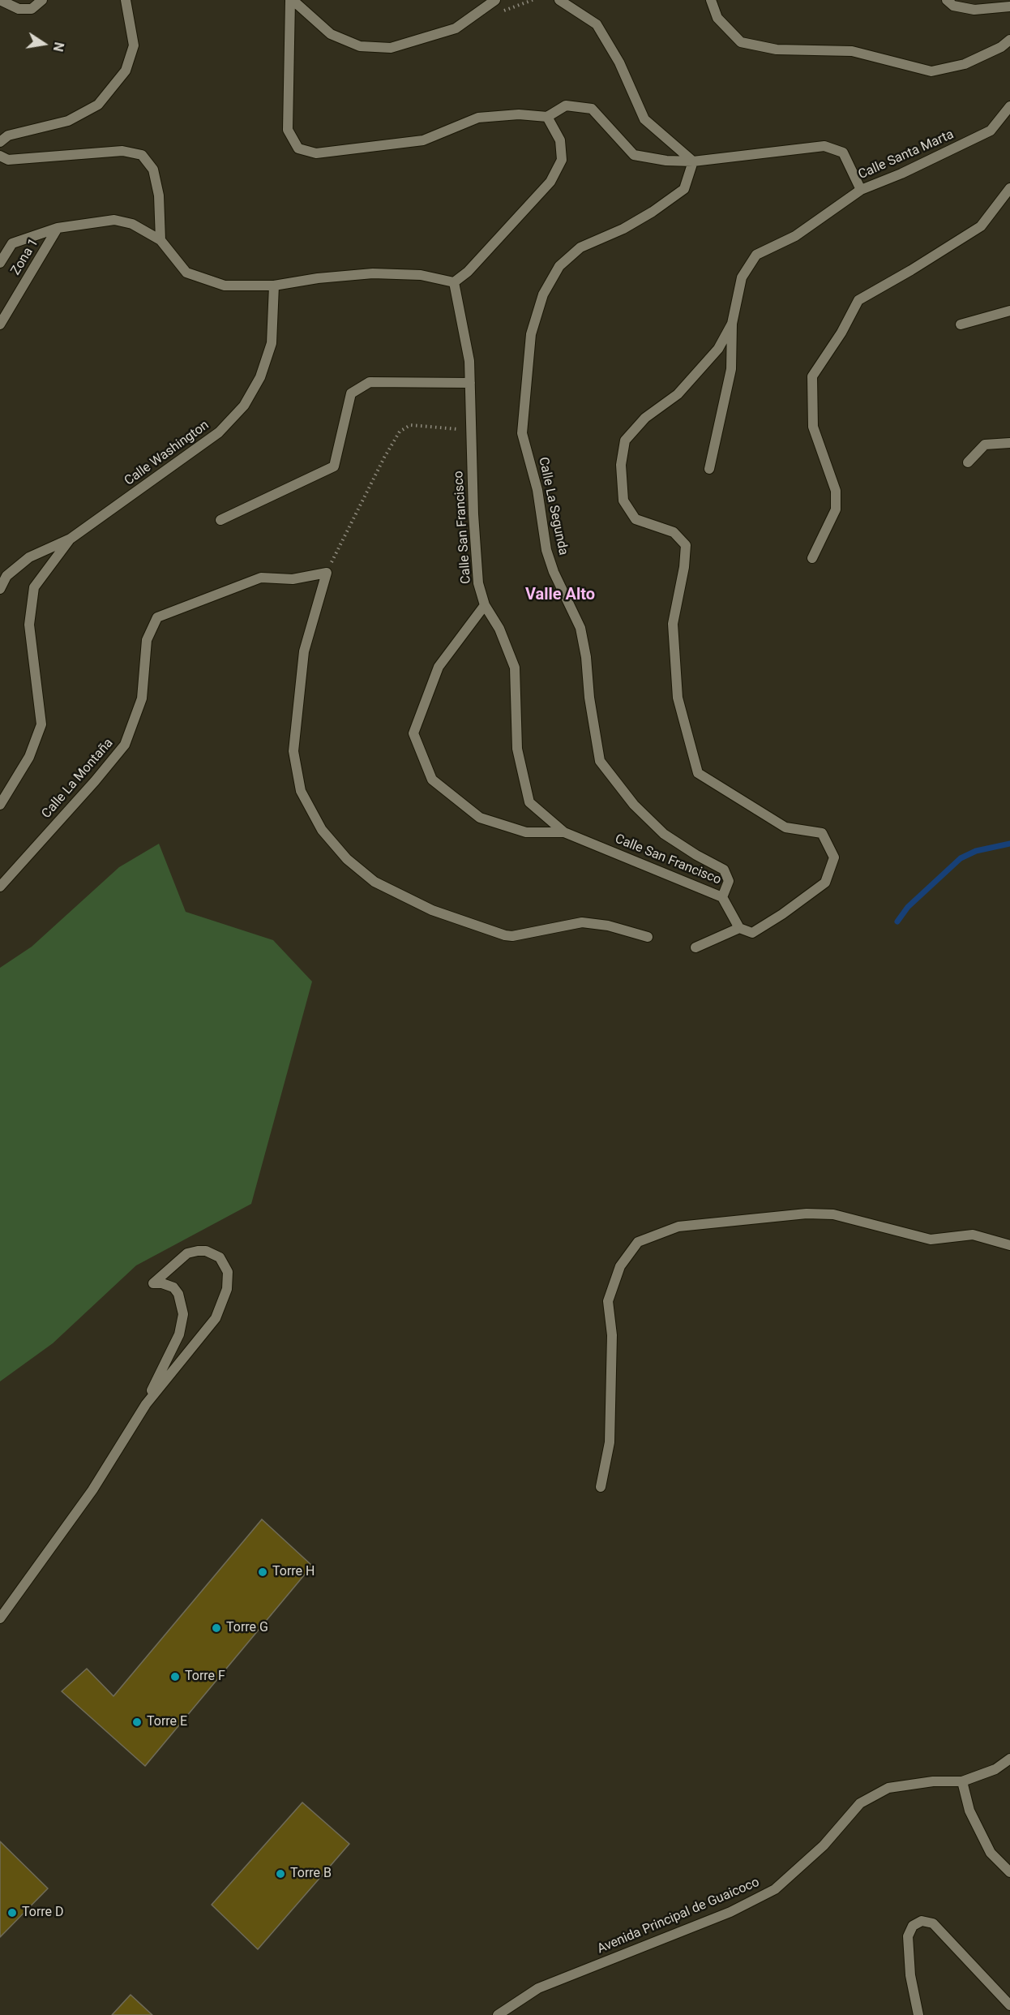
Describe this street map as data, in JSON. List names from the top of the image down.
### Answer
{
  "streets": {
    "street": [
      "Calle Santa Marta",
      "Zona 1",
      "Calle Washington",
      "Calle La Segunda",
      "Calle San Francisco",
      "Calle La Montaña",
      "Avenida Principal de Guaicoco"
    ]
  },
  "crossings": [
    ["Calle Santa Marta", "Calle San Francisco"],
    ["Calle La Segunda", "Calle San Francisco"]
  ],
  "districts": ["Valle Alto"],
  "places": [
    "Torre H",
    "Torre G",
    "Torre F",
    "Torre E",
    "Torre B",
    "Torre D"
  ],
  "north": "right"
}
